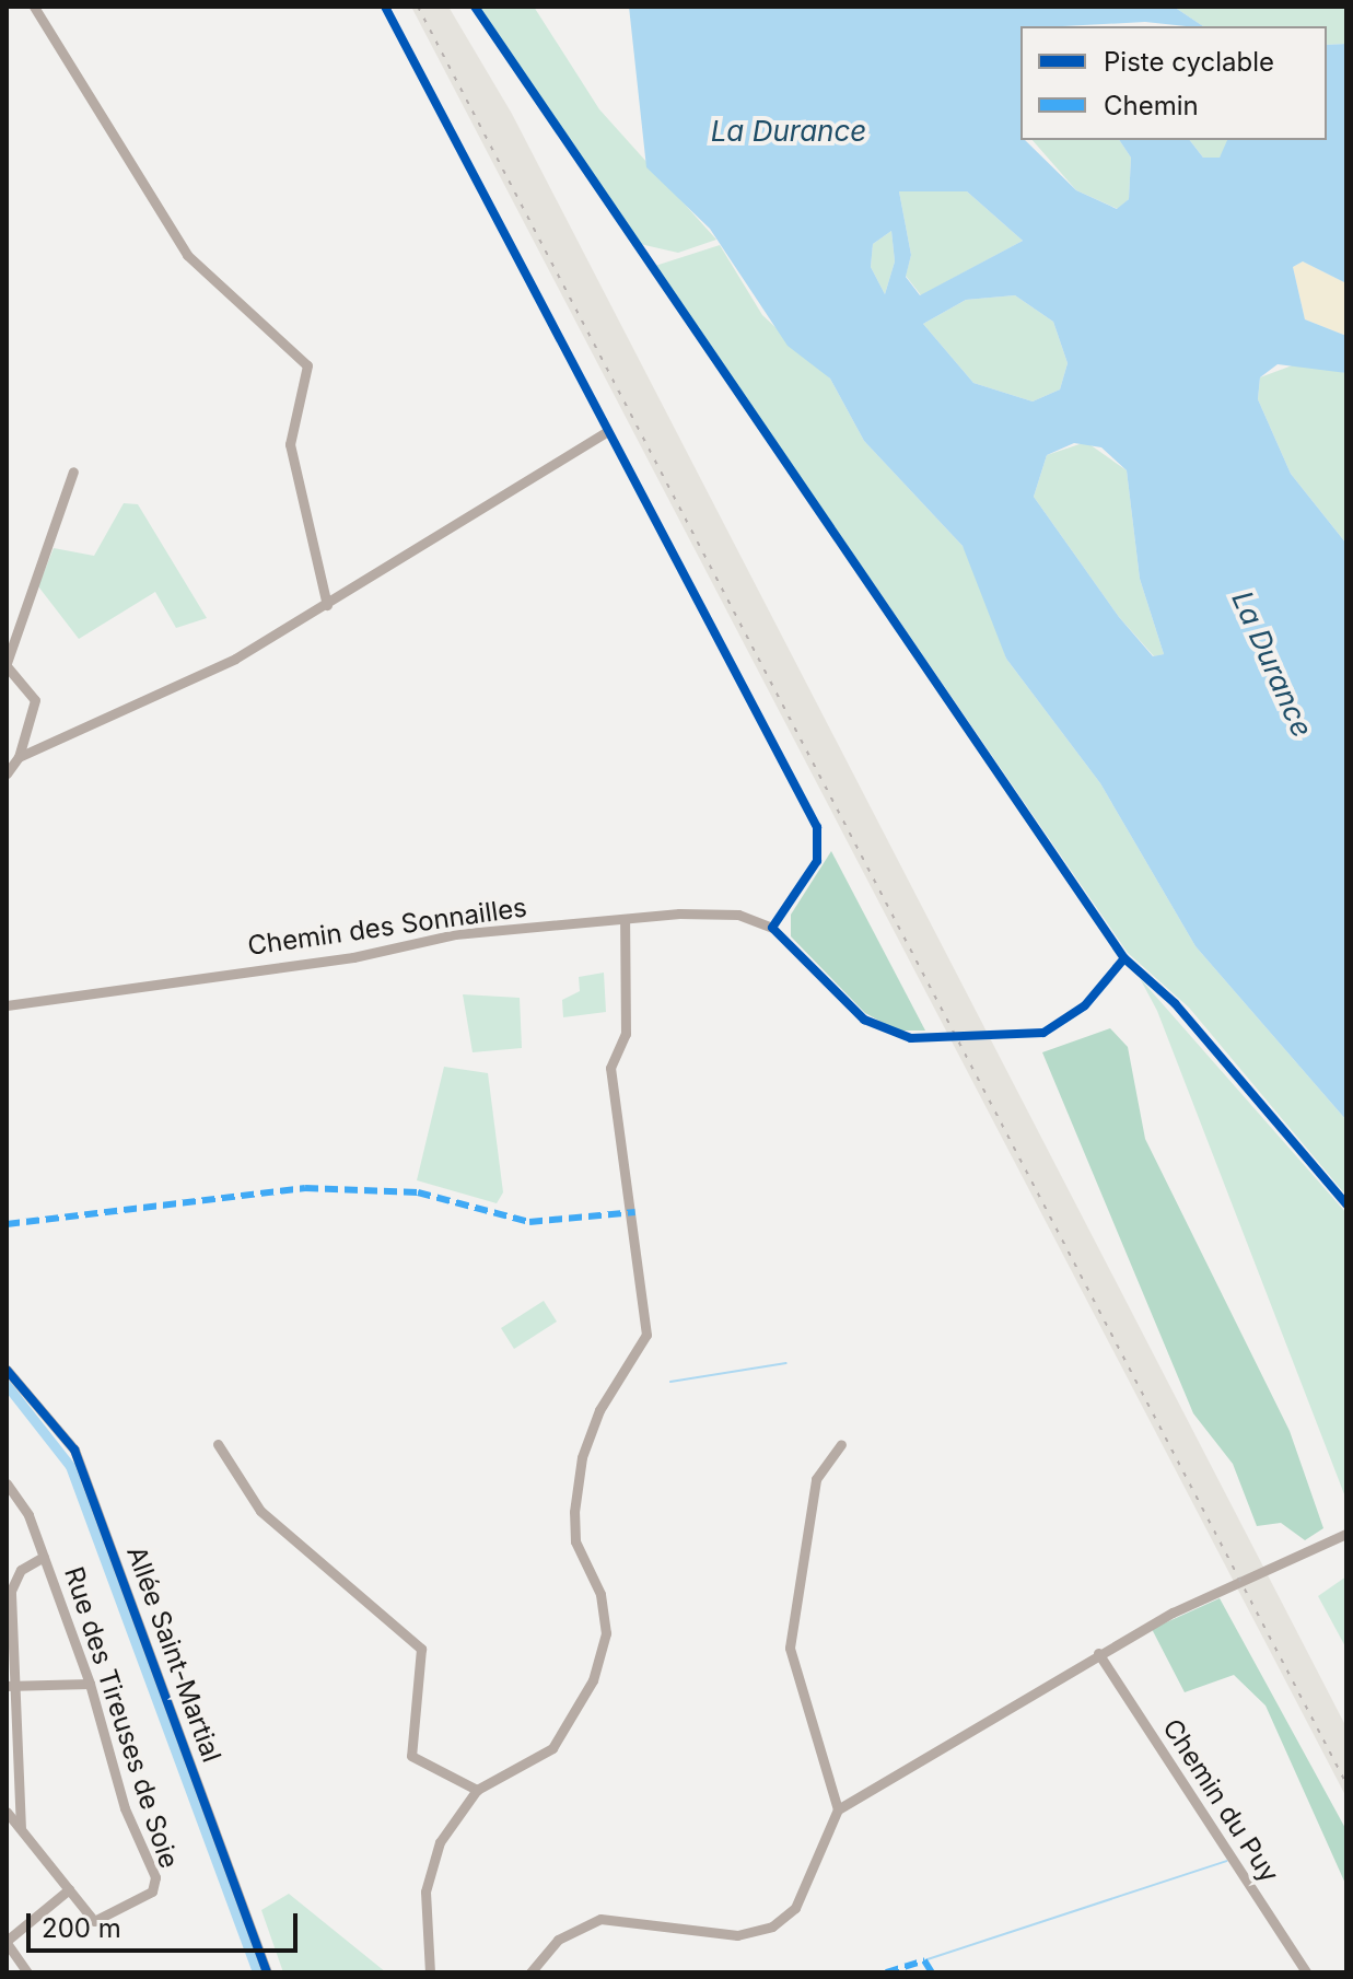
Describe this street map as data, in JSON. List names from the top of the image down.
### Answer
{
  "streets": {
    "street": [
      "Chemin des Sonnailles",
      "Allée Saint-Martial",
      "Rue des Tireuses de Soie",
      "Chemin du Puy"
    ]
  },
  "water": ["La Durance"],
  "legend": ["Piste cyclable", "Chemin"],
  "scale_bar": "200 m"
}
